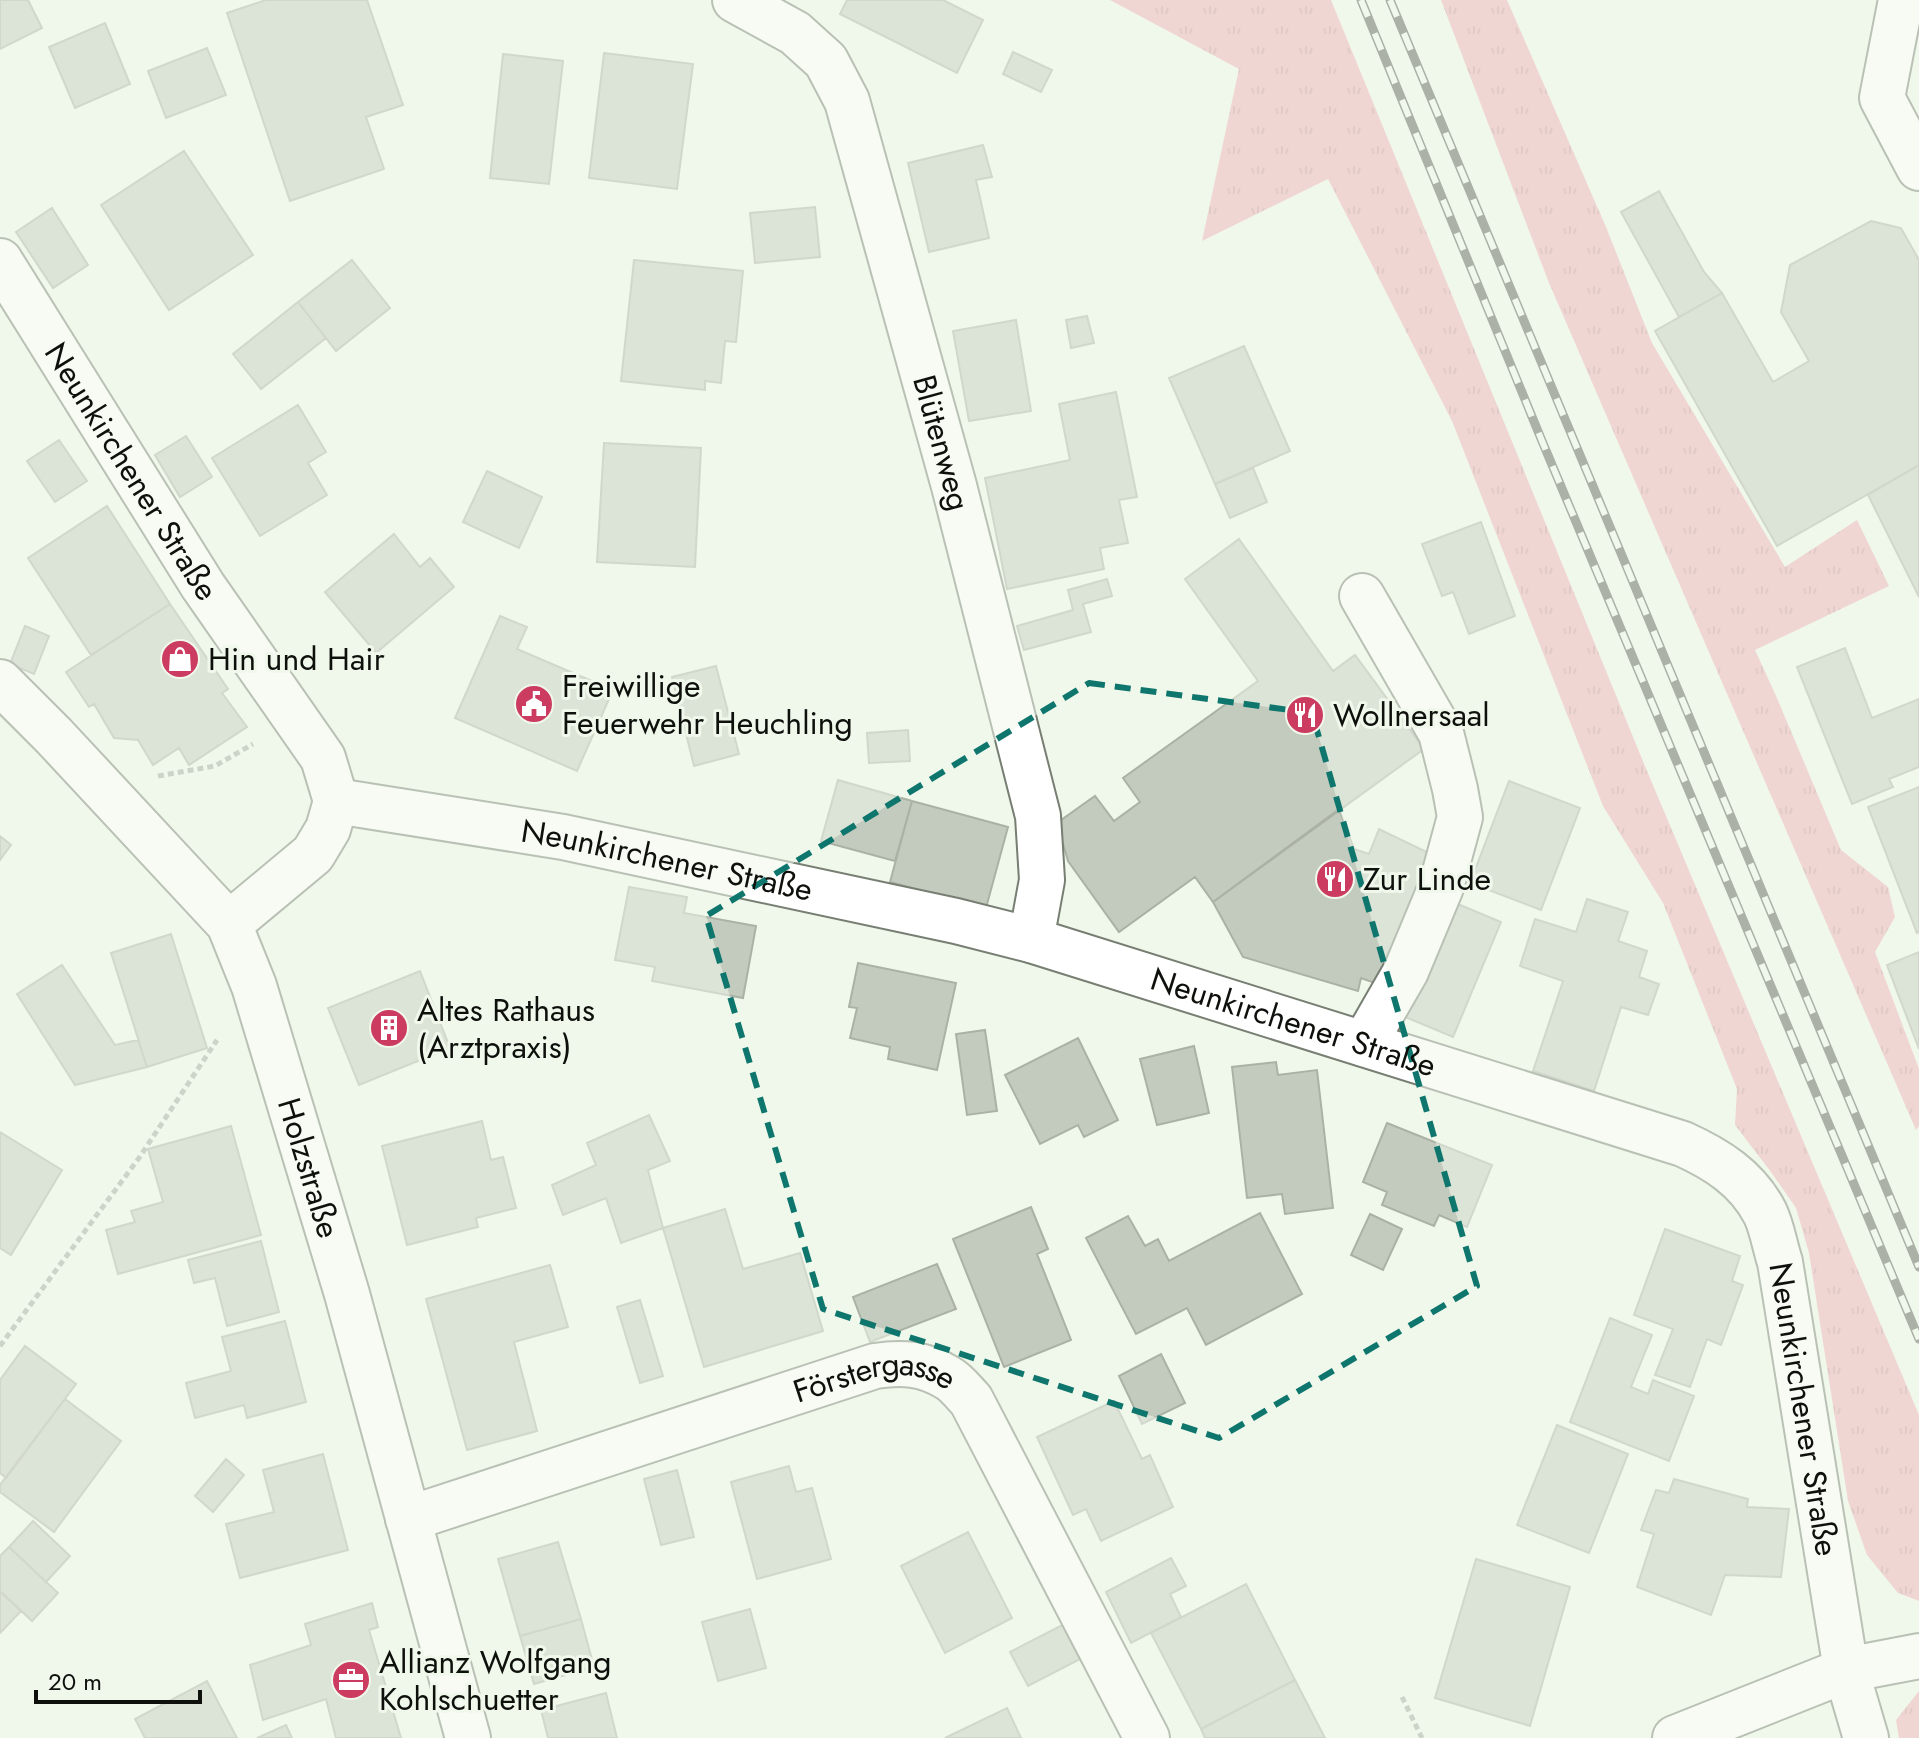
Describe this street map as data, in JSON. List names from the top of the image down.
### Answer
{
  "streets": {
    "street": [
      "Blütenweg",
      "Neunkirchener Straße",
      "Holzstraße",
      "Förstergasse"
    ]
  },
  "crossings": [
    ["Blütenweg", "Neunkirchener Straße"],
    ["Holzstraße", "Förstergasse"]
  ],
  "places": {
    "shop": ["Hin und Hair"],
    "public building": ["Freiwillige Feuerwehr Heuchling"],
    "restaurant": ["Wollnersaal", "Zur Linde"],
    "building": ["Altes Rathaus (Arztpraxis)"],
    "office": ["Allianz Wolfgang Kohlschuetter"]
  },
  "scale_bar": "20 m"
}
